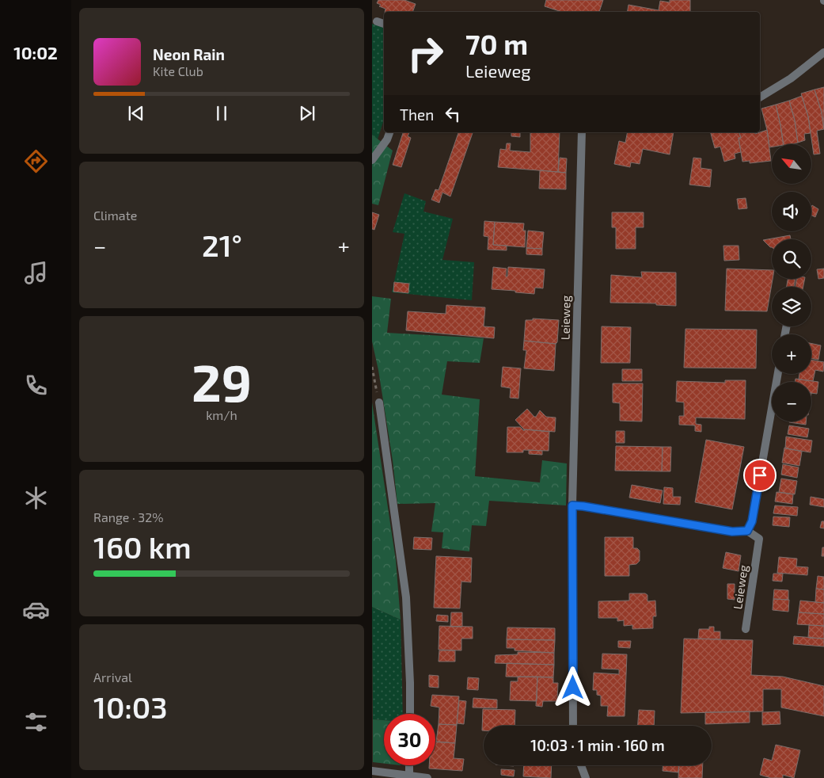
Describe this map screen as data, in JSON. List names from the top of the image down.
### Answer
{
  "streets": {
    "street": ["Leieweg"]
  },
  "north": "top left",
  "page": {
    "tabs": "10:02",
    "turn": ["70 m", "Leieweg"],
    "song": ["Neon Rain", "Kite Club"],
    "then": "Then",
    "map_buttons": ["+", "−"],
    "tile": [
      "Climate",
      ["29", "km/h"],
      ["Range · 32%", "160 km"],
      ["Arrival", "10:03"]
    ],
    "heat": ["−", "21°", "+"],
    "limit": "30",
    "trip": "10:03 · 1 min · 160 m"
  }
}
